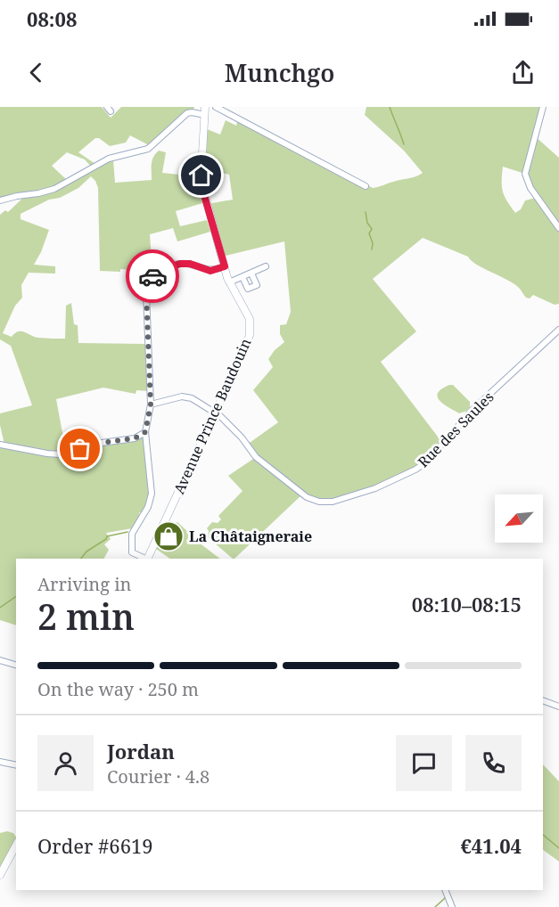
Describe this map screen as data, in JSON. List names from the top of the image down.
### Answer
{
  "streets": {
    "street": ["Avenue Prince Baudouin", "Rue des Saules"]
  },
  "crossings": [
    ["Avenue Prince Baudouin", "Rue des Saules"]
  ],
  "places": {
    "shop": ["La Châtaigneraie"]
  },
  "north": "bottom left",
  "page": {
    "status": "08:08",
    "header": "Munchgo",
    "heading": ["2 min", "Arriving in", "08:10–08:15"],
    "panel": [
      "Jordan",
      "Courier · 4.8",
      "Order #6619",
      "€41.04"
    ],
    "bar": "On the way · 250 m"
  }
}
